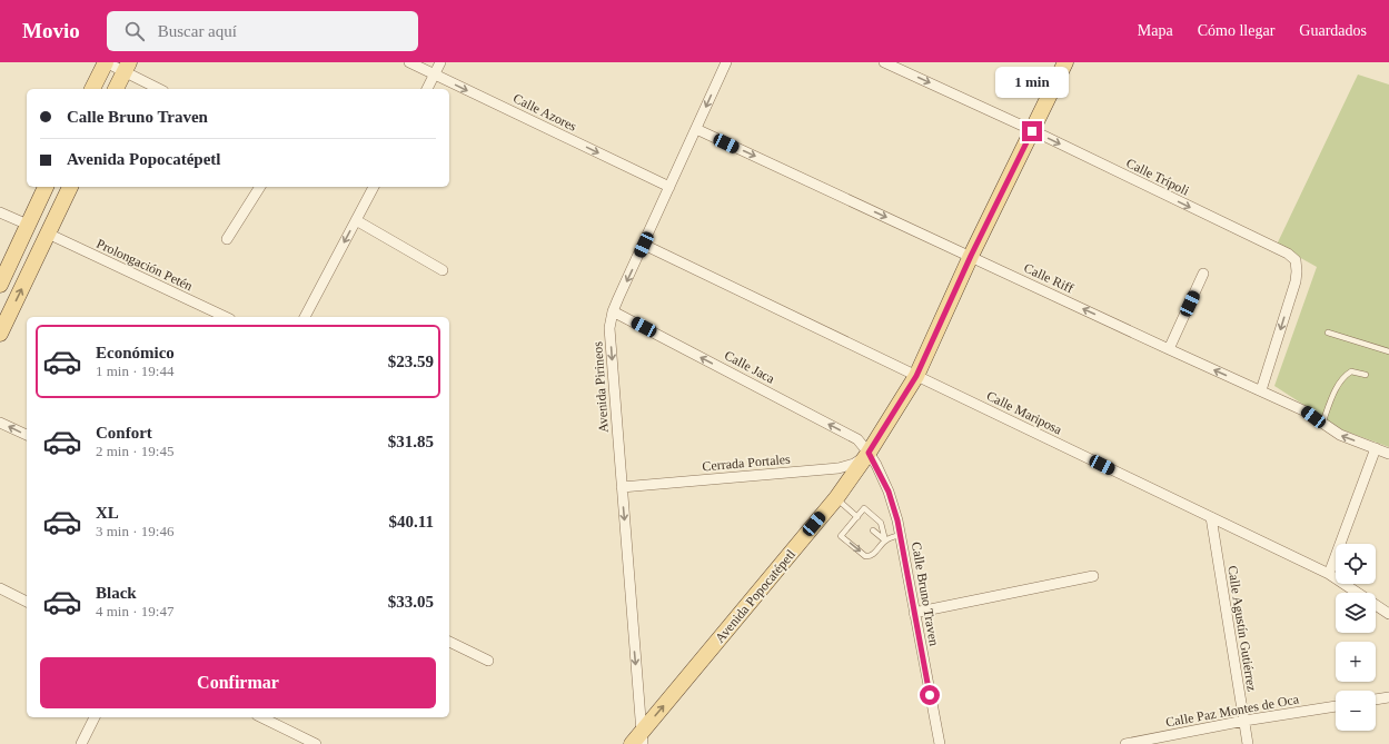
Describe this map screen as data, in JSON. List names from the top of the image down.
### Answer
{
  "streets": {
    "main road": ["Avenida Popocatépetl"],
    "street": [
      "Calle Azores",
      "Calle Trípoli",
      "Prolongación Petén",
      "Calle Riff",
      "Calle Jaca",
      "Avenida Pirineos",
      "Calle Mariposa",
      "Cerrada Portales",
      "Calle Bruno Traven",
      "Calle Agustín Gutiérrez",
      "Calle Paz Montes de Oca"
    ]
  },
  "crossings": [
    ["Calle Azores", "Avenida Pirineos"],
    ["Calle Trípoli", "Calle Riff"],
    ["Calle Trípoli", "Avenida Popocatépetl"],
    ["Calle Riff", "Avenida Pirineos"],
    ["Calle Riff", "Avenida Popocatépetl"],
    ["Calle Jaca", "Avenida Pirineos"],
    ["Calle Jaca", "Cerrada Portales"],
    ["Calle Jaca", "Calle Bruno Traven"],
    ["Calle Jaca", "Avenida Popocatépetl"],
    ["Avenida Pirineos", "Calle Mariposa"],
    ["Avenida Pirineos", "Cerrada Portales"],
    ["Avenida Pirineos", "Avenida Popocatépetl"],
    ["Calle Mariposa", "Avenida Popocatépetl"],
    ["Calle Mariposa", "Calle Agustín Gutiérrez"],
    ["Cerrada Portales", "Calle Bruno Traven"],
    ["Cerrada Portales", "Avenida Popocatépetl"],
    ["Calle Bruno Traven", "Avenida Popocatépetl"],
    ["Calle Agustín Gutiérrez", "Calle Paz Montes de Oca"]
  ],
  "one_way": [
    "Calle Azores",
    "Calle Trípoli",
    "Calle Jaca",
    "Avenida Pirineos",
    "Avenida Popocatépetl"
  ],
  "page": {
    "header": "Movio",
    "search": "Buscar aquí",
    "nav": ["Mapa", "Cómo llegar", "Guardados"],
    "bubble": "1 min",
    "banner": ["Calle Bruno Traven", "Avenida Popocatépetl"],
    "list": [
      {
        "name": "Económico",
        "note": "1 min · 19:44",
        "value": "$23.59"
      },
      {
        "name": "Confort",
        "note": "2 min · 19:45",
        "value": "$31.85"
      },
      {
        "name": "XL",
        "note": "3 min · 19:46",
        "value": "$40.11"
      },
      {
        "name": "Black",
        "note": "4 min · 19:47",
        "value": "$33.05"
      }
    ],
    "map_buttons": ["+", "−"],
    "buttons": "Confirmar"
  }
}
